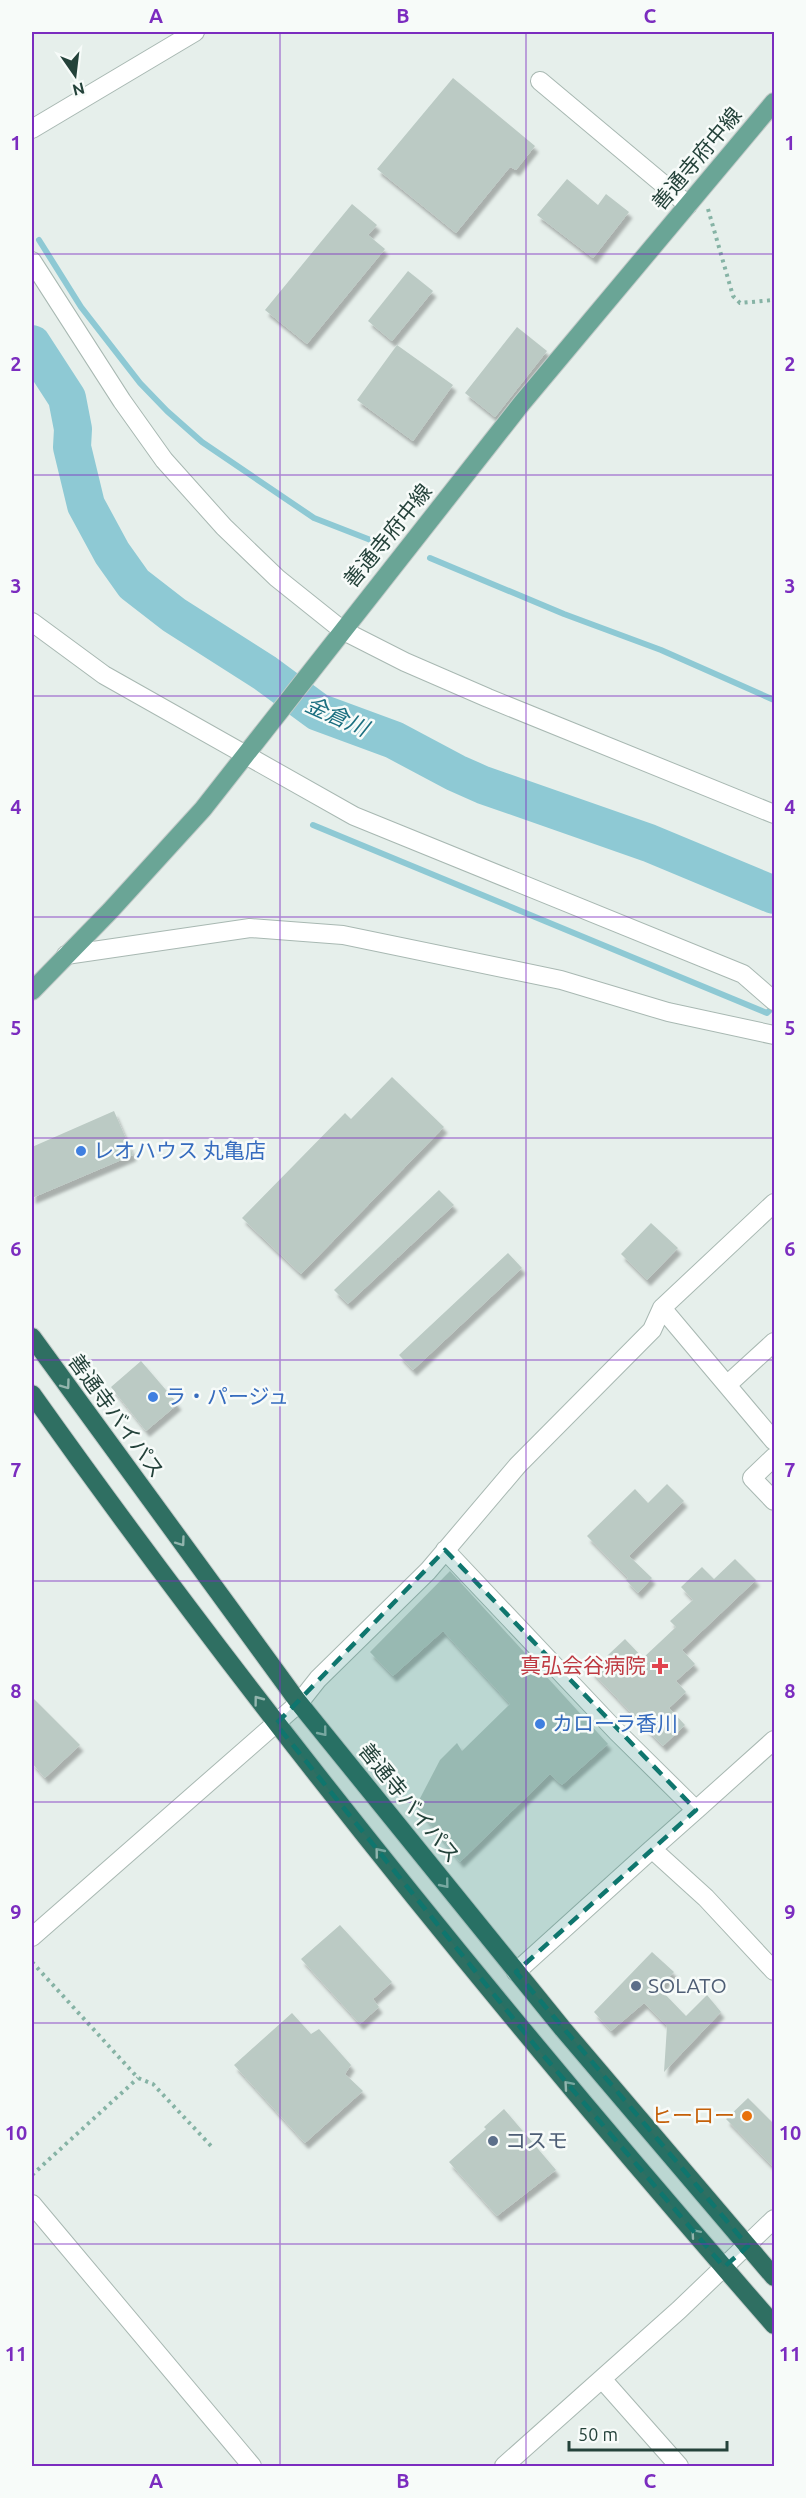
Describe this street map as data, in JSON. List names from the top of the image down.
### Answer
{
  "streets": {
    "highway": ["善通寺バイパス"],
    "main road": ["善通寺府中線"]
  },
  "water": ["金倉川"],
  "places": {
    "other": [
      "レオハウス 丸亀店",
      "ラ・パージュ",
      "カローラ香川",
      "SOLATO",
      "ヒーロー",
      "コスモ"
    ],
    "health": ["真弘会谷病院"]
  },
  "scale_bar": "50 m",
  "north": "bottom",
  "grid": {
    "columns": ["A", "B", "C"],
    "rows": [
      "1",
      "2",
      "3",
      "4",
      "5",
      "6",
      "7",
      "8",
      "9",
      "10",
      "11"
    ]
  }
}
